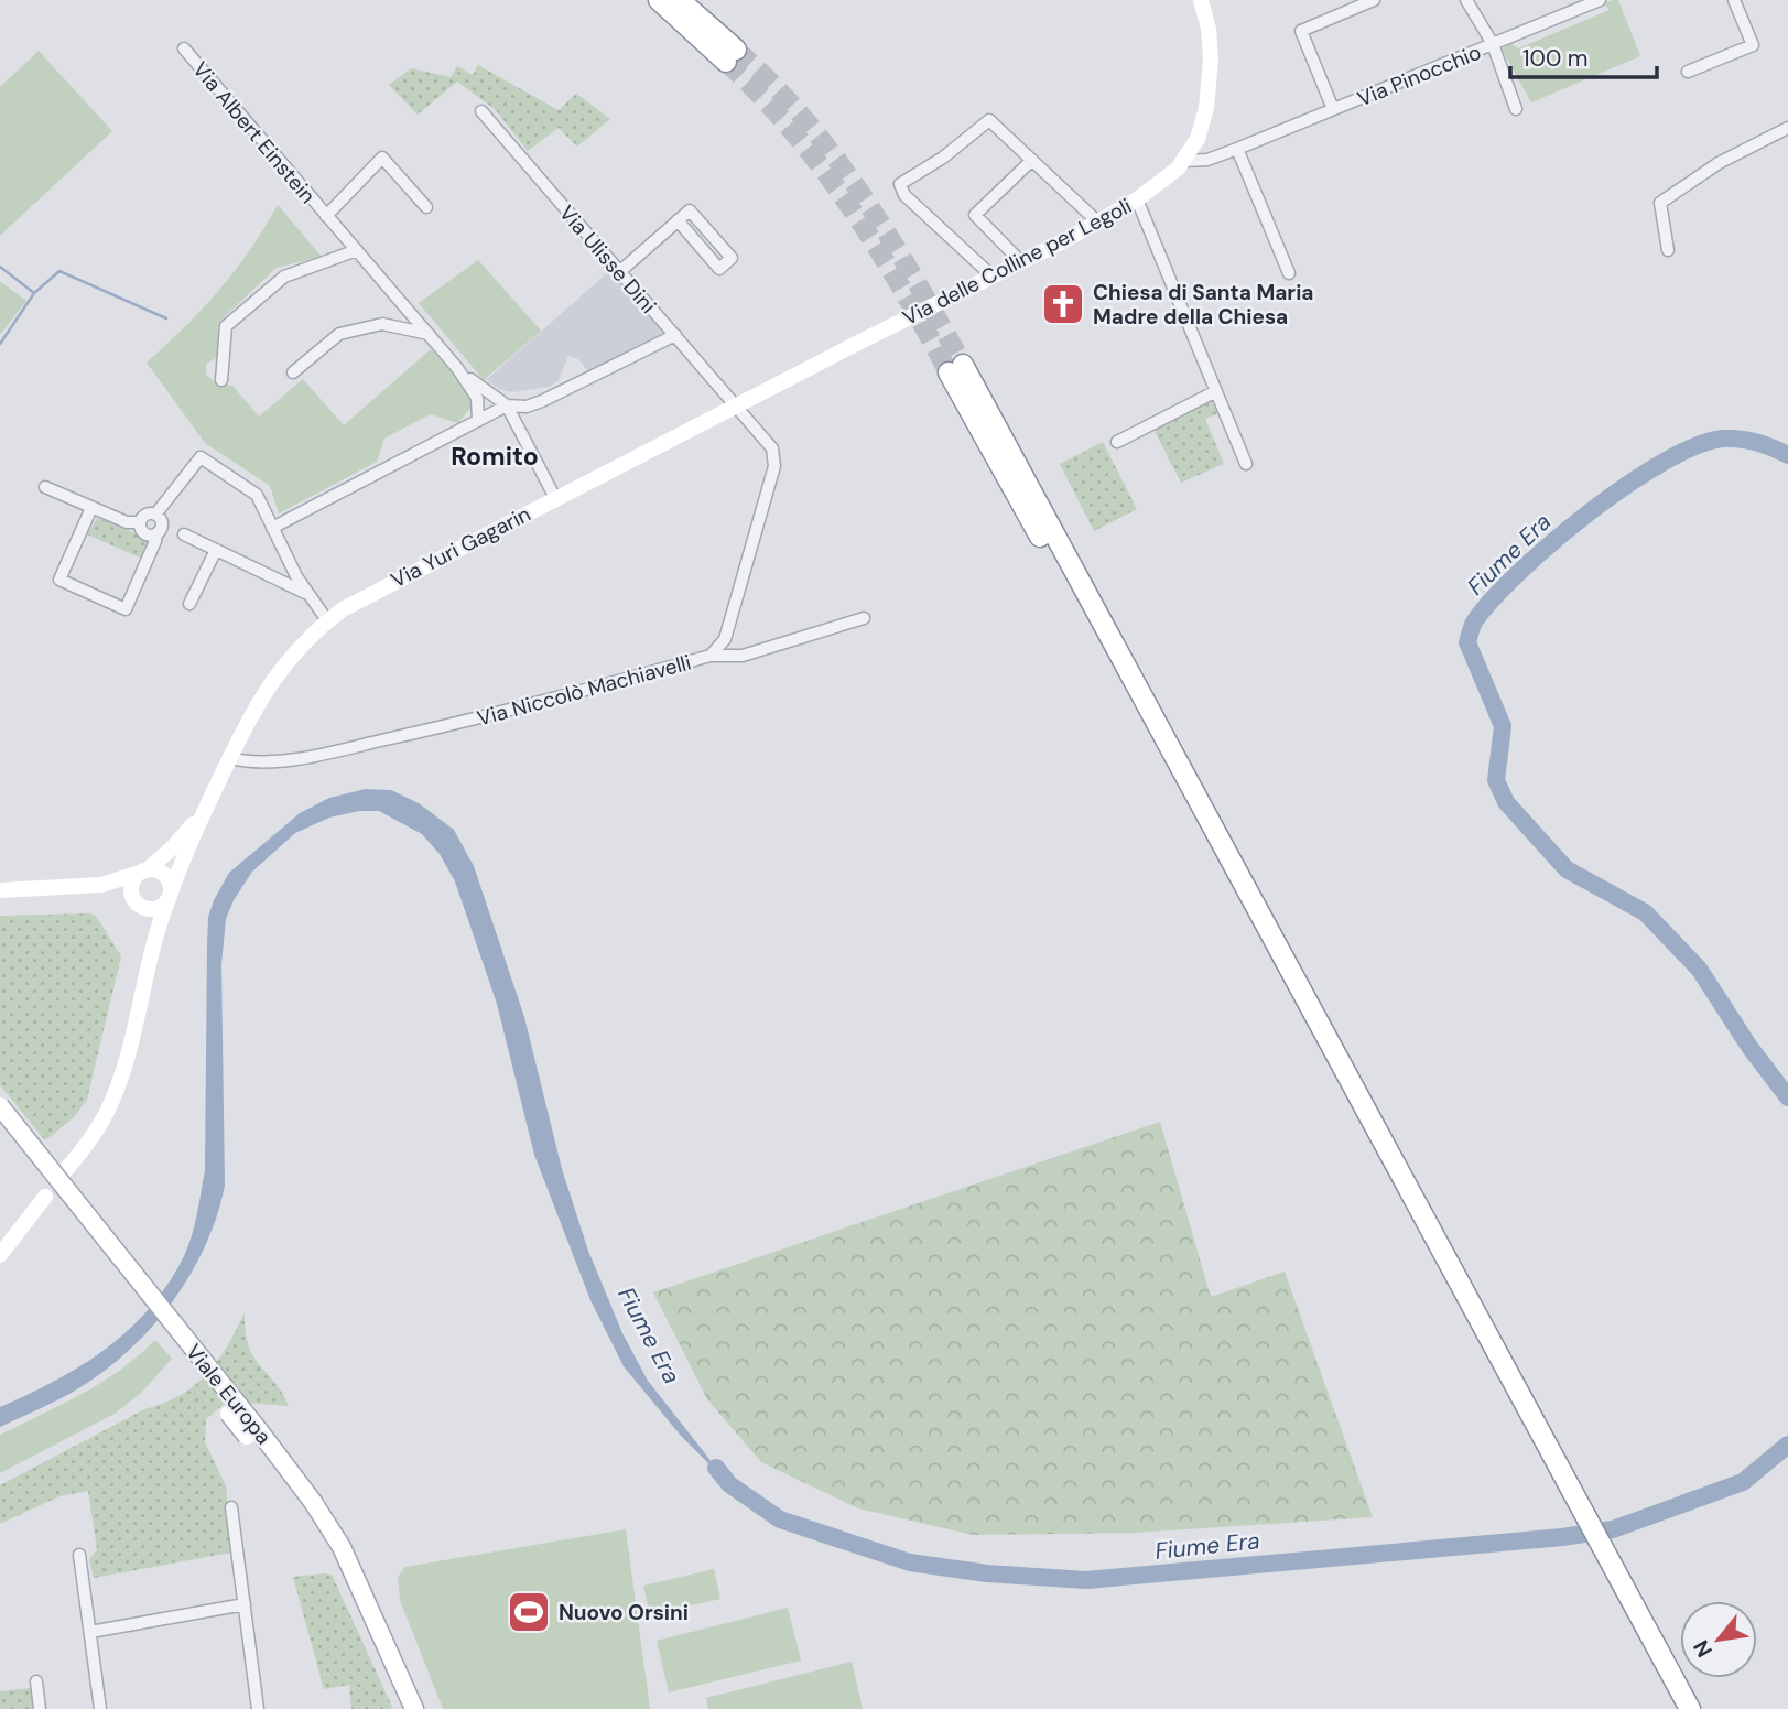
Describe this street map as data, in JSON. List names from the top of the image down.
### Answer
{
  "streets": {
    "main road": ["Viale Europa"],
    "street": [
      "Via Pinocchio",
      "Via Albert Einstein",
      "Via Ulisse Dini",
      "Via delle Colline per Legoli",
      "Via Yuri Gagarin",
      "Via Niccolò Machiavelli"
    ]
  },
  "crossings": [
    ["Via Pinocchio", "Via delle Colline per Legoli"],
    ["Via Ulisse Dini", "Via delle Colline per Legoli"],
    ["Via Ulisse Dini", "Via Yuri Gagarin"],
    ["Via Ulisse Dini", "Via Niccolò Machiavelli"],
    ["Via delle Colline per Legoli", "Via Yuri Gagarin"],
    ["Via delle Colline per Legoli", "Via Niccolò Machiavelli"],
    ["Via Yuri Gagarin", "Via Niccolò Machiavelli"]
  ],
  "districts": ["Romito"],
  "water": ["Fiume Era"],
  "places": {
    "church": ["Chiesa di Santa Maria Madre della Chiesa"],
    "sports": ["Nuovo Orsini"]
  },
  "scale_bar": "100 m",
  "north": "bottom left"
}
